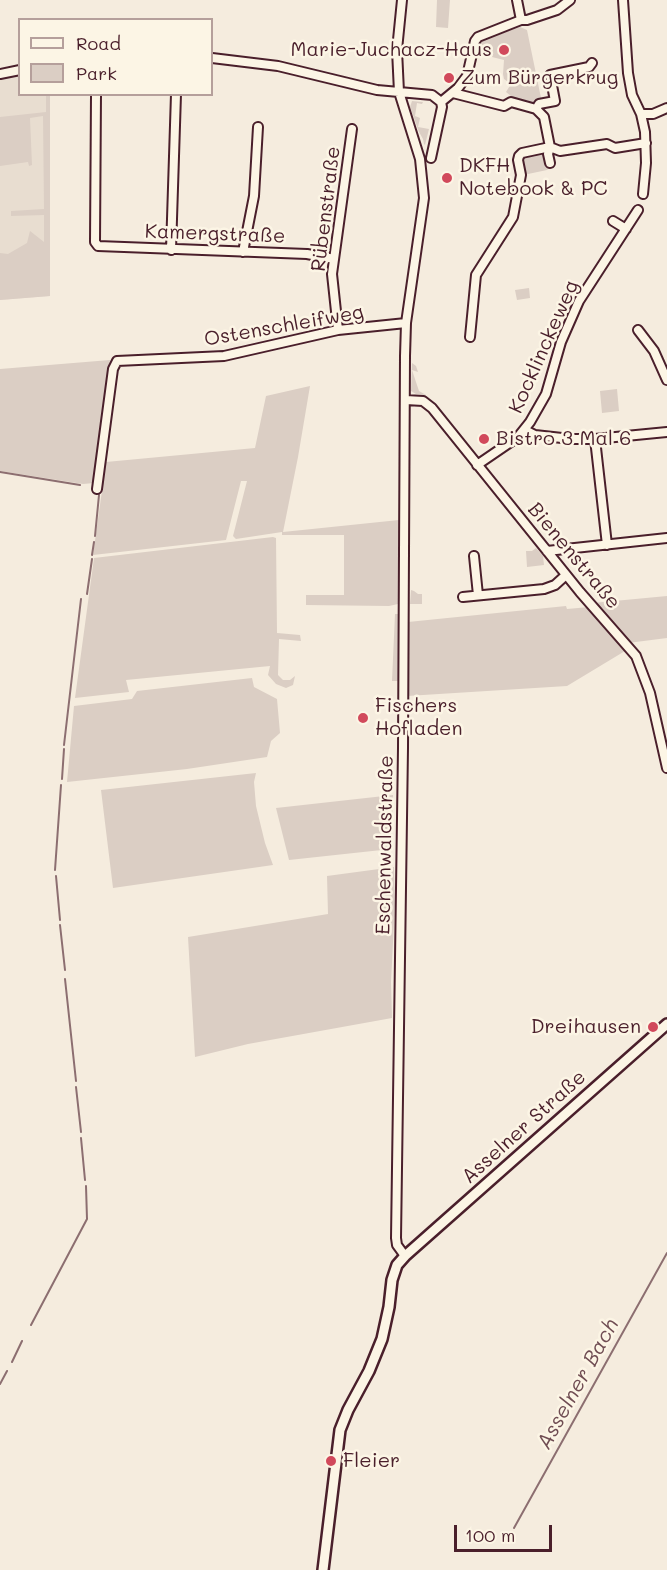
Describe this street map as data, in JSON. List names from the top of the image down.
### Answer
{
  "streets": {
    "main road": ["Asselner Straße"],
    "street": [
      "Rübenstraße",
      "Kamergstraße",
      "Ostenschleifweg",
      "Kocklinckeweg",
      "Bienenstraße",
      "Eschenwaldstraße"
    ]
  },
  "crossings": [
    ["Rübenstraße", "Kamergstraße"],
    ["Rübenstraße", "Ostenschleifweg"],
    ["Ostenschleifweg", "Eschenwaldstraße"],
    ["Kocklinckeweg", "Bienenstraße"],
    ["Bienenstraße", "Eschenwaldstraße"],
    ["Eschenwaldstraße", "Asselner Straße"]
  ],
  "water": ["Asselner Bach"],
  "places": [
    "Marie-Juchacz-Haus",
    "Zum Bürgerkrug",
    "DKFH Notebook & PC",
    "Bistro 3 Mal 6",
    "Fischers Hofladen",
    "Dreihausen",
    "Fleier"
  ],
  "legend": ["Road", "Park"],
  "scale_bar": "100 m"
}
